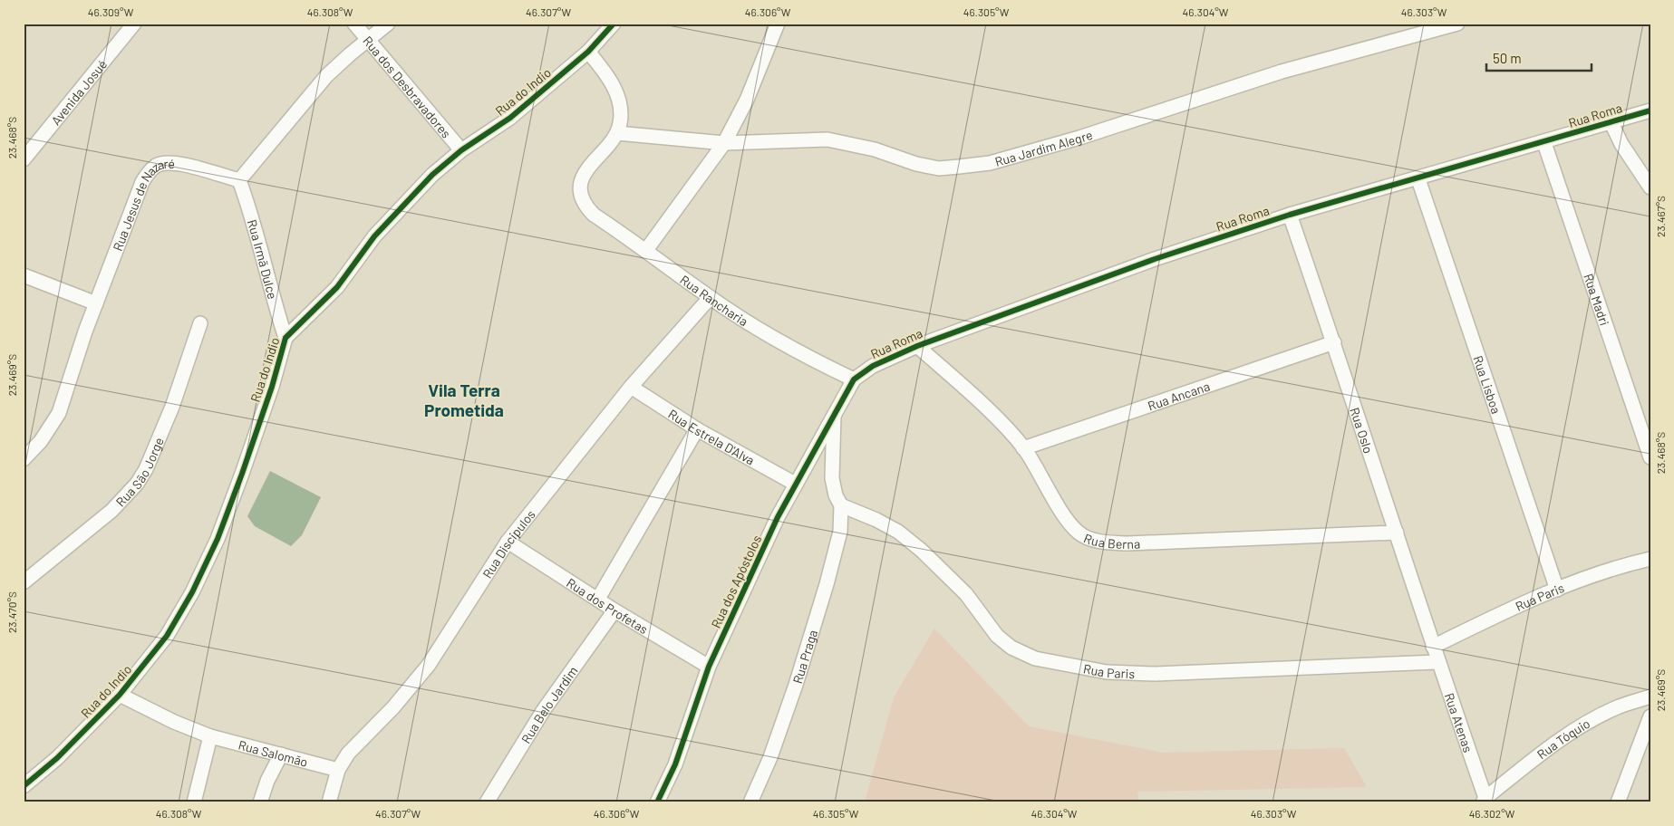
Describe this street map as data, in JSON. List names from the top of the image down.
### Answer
{
  "streets": {
    "street": [
      "Rua dos Desbravadores",
      "Avenida Josué",
      "Rua do Indio",
      "Rua Roma",
      "Rua Jardim Alegre",
      "Rua Jesus de Nazaré",
      "Rua Irmã Dulce",
      "Rua Rancharia",
      "Rua Madri",
      "Rua Lisboa",
      "Rua Ancana",
      "Rua Oslo",
      "Rua Estrela D'Alva",
      "Rua São Jorge",
      "Rua Berna",
      "Rua Discipulos",
      "Rua dos Apóstolos",
      "Rua Paris",
      "Rua dos Profetas",
      "Rua Praga",
      "Rua Belo Jardim",
      "Rua Atenas",
      "Rua Tóquio",
      "Rua Salomão"
    ]
  },
  "crossings": [
    ["Rua dos Desbravadores", "Rua do Indio"],
    ["Rua do Indio", "Rua Irmã Dulce"],
    ["Rua do Indio", "Rua Salomão"],
    ["Rua Roma", "Rua Rancharia"],
    ["Rua Roma", "Rua Madri"],
    ["Rua Roma", "Rua Lisboa"],
    ["Rua Roma", "Rua Oslo"],
    ["Rua Roma", "Rua Berna"],
    ["Rua Roma", "Rua dos Apóstolos"],
    ["Rua Jardim Alegre", "Rua Rancharia"],
    ["Rua Jesus de Nazaré", "Rua Irmã Dulce"],
    ["Rua Rancharia", "Rua Discipulos"],
    ["Rua Rancharia", "Rua dos Apóstolos"],
    ["Rua Lisboa", "Rua Paris"],
    ["Rua Ancana", "Rua Oslo"],
    ["Rua Ancana", "Rua Berna"],
    ["Rua Oslo", "Rua Berna"],
    ["Rua Oslo", "Rua Paris"],
    ["Rua Oslo", "Rua Atenas"],
    ["Rua Estrela D'Alva", "Rua Discipulos"],
    ["Rua Estrela D'Alva", "Rua dos Apóstolos"],
    ["Rua Discipulos", "Rua dos Profetas"],
    ["Rua Discipulos", "Rua Salomão"],
    ["Rua dos Apóstolos", "Rua dos Profetas"],
    ["Rua Paris", "Rua Praga"],
    ["Rua Paris", "Rua Atenas"],
    ["Rua dos Profetas", "Rua Belo Jardim"],
    ["Rua Atenas", "Rua Tóquio"]
  ],
  "districts": ["Vila Terra Prometida"],
  "scale_bar": "50 m",
  "coordinates": [
    "46.309°W",
    "46.308°W",
    "46.307°W",
    "46.306°W",
    "46.305°W",
    "46.304°W",
    "46.303°W",
    "23.468°S",
    "23.467°S",
    "23.469°S",
    "23.470°S",
    "46.302°W"
  ]
}
